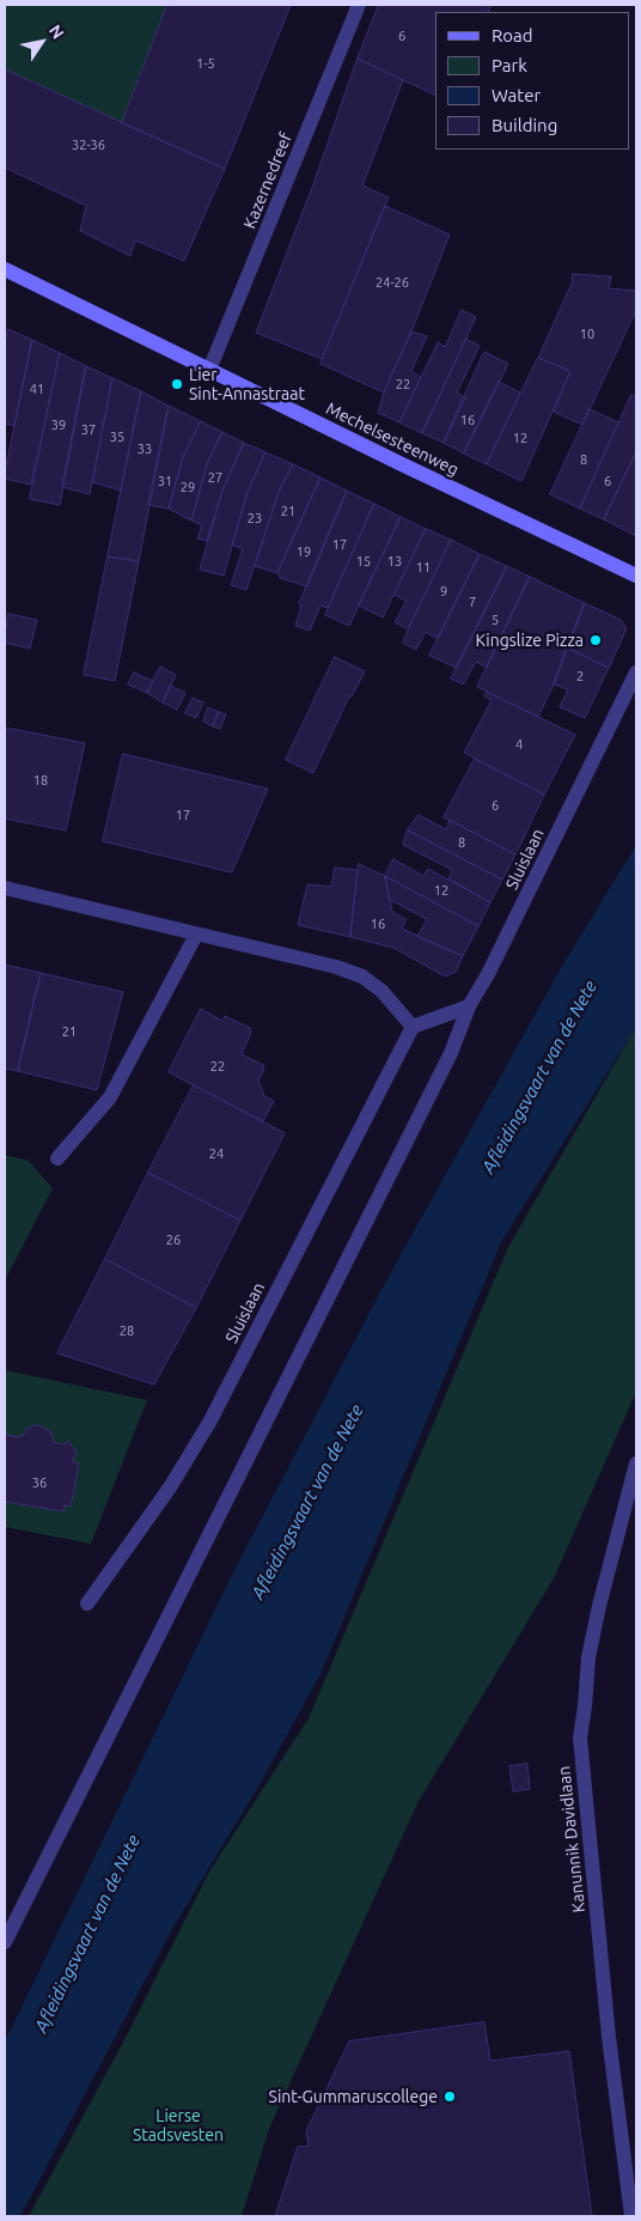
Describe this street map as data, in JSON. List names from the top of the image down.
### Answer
{
  "streets": {
    "street": [
      "Kazernedreef",
      "Mechelsesteenweg",
      "Sluislaan",
      "Kanunnik Davidlaan"
    ]
  },
  "crossings": [
    ["Kazernedreef", "Mechelsesteenweg"]
  ],
  "water": ["Afleidingsvaart van de Nete"],
  "parks": ["Lierse Stadsvesten"],
  "places": ["Lier Sint-Annastraat", "Kingslize Pizza", "Sint-Gummaruscollege"],
  "house_numbers": [
    "6",
    "1-5",
    "32-36",
    "24-26",
    "10",
    "22",
    "41",
    "16",
    "39",
    "37",
    "35",
    "12",
    "33",
    "8",
    "27",
    "31",
    "6",
    "29",
    "21",
    "23",
    "17",
    "19",
    "15",
    "13",
    "11",
    "9",
    "7",
    "5",
    "2",
    "4",
    "18",
    "6",
    "17",
    "8",
    "12",
    "16",
    "21",
    "22",
    "24",
    "26",
    "28",
    "36"
  ],
  "legend": [
    "Road",
    "Park",
    "Water",
    "Building"
  ],
  "north": "top right"
}
